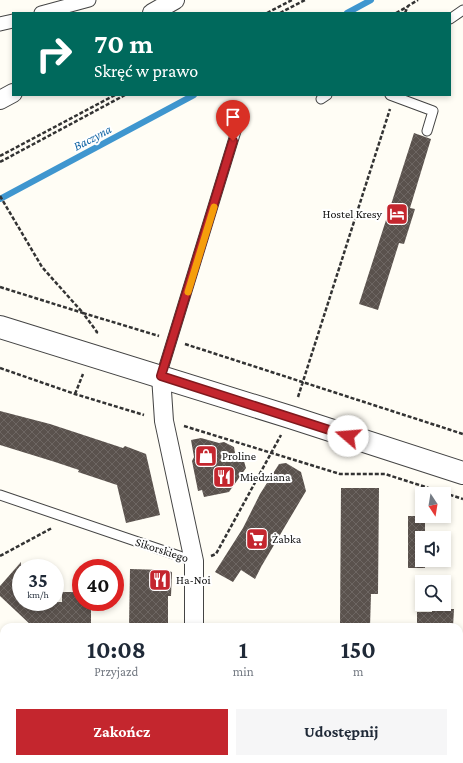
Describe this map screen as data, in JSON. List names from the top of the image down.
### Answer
{
  "streets": {
    "street": ["Sikorskiego"]
  },
  "water": ["Baczyna"],
  "places": {
    "hotel": ["Hostel Kresy"],
    "shop": ["Proline"],
    "restaurant": ["Miedziana", "Ha-Noi"],
    "supermarket": ["Żabka"]
  },
  "north": "bottom",
  "page": {
    "turn": ["70 m", "Skręć w prawo"],
    "speed": "35 km/h",
    "limit": "40",
    "eta": [
      "10:08",
      "Przyjazd",
      "1",
      "min",
      "150",
      "m"
    ],
    "buttons": ["Zakończ", "Udostępnij"]
  }
}
